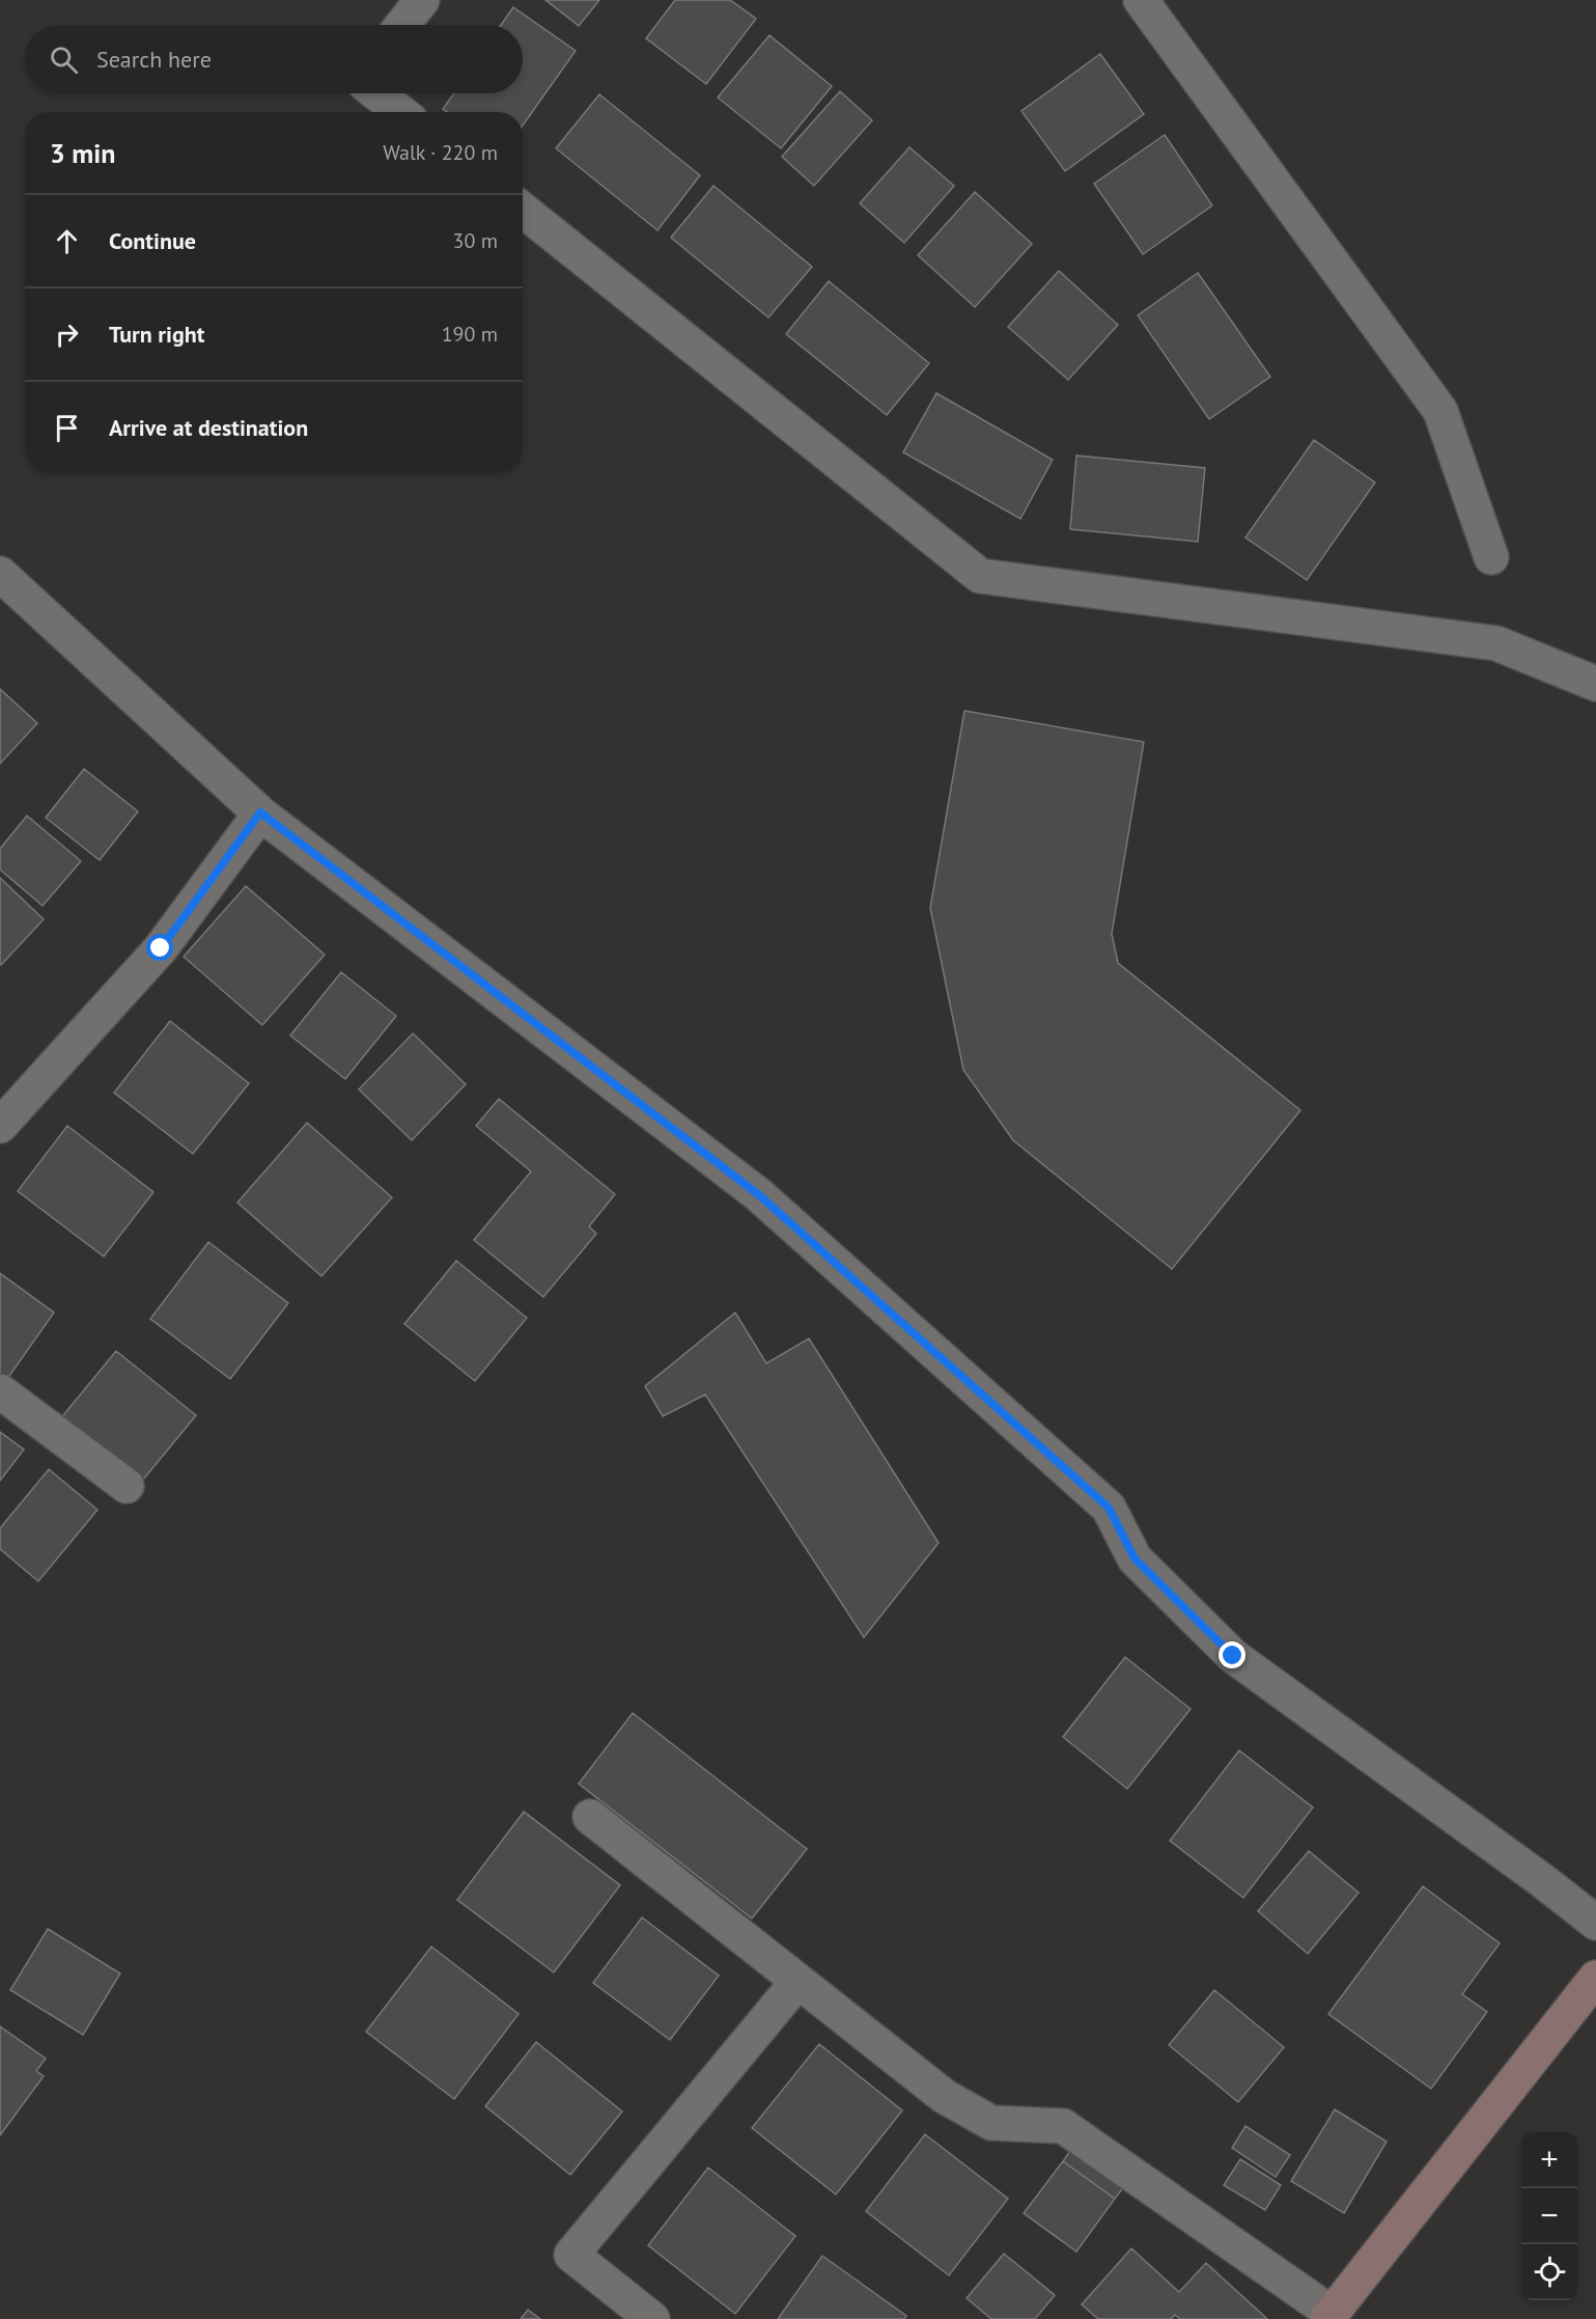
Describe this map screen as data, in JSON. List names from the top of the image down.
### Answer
{
  "page": {
    "search": "Search here",
    "heading": ["3 min", "Walk · 220 m"],
    "list": [
      ["Continue", "30 m"],
      ["Turn right", "190 m"],
      "Arrive at destination"
    ],
    "map_buttons": ["+", "−"]
  }
}
